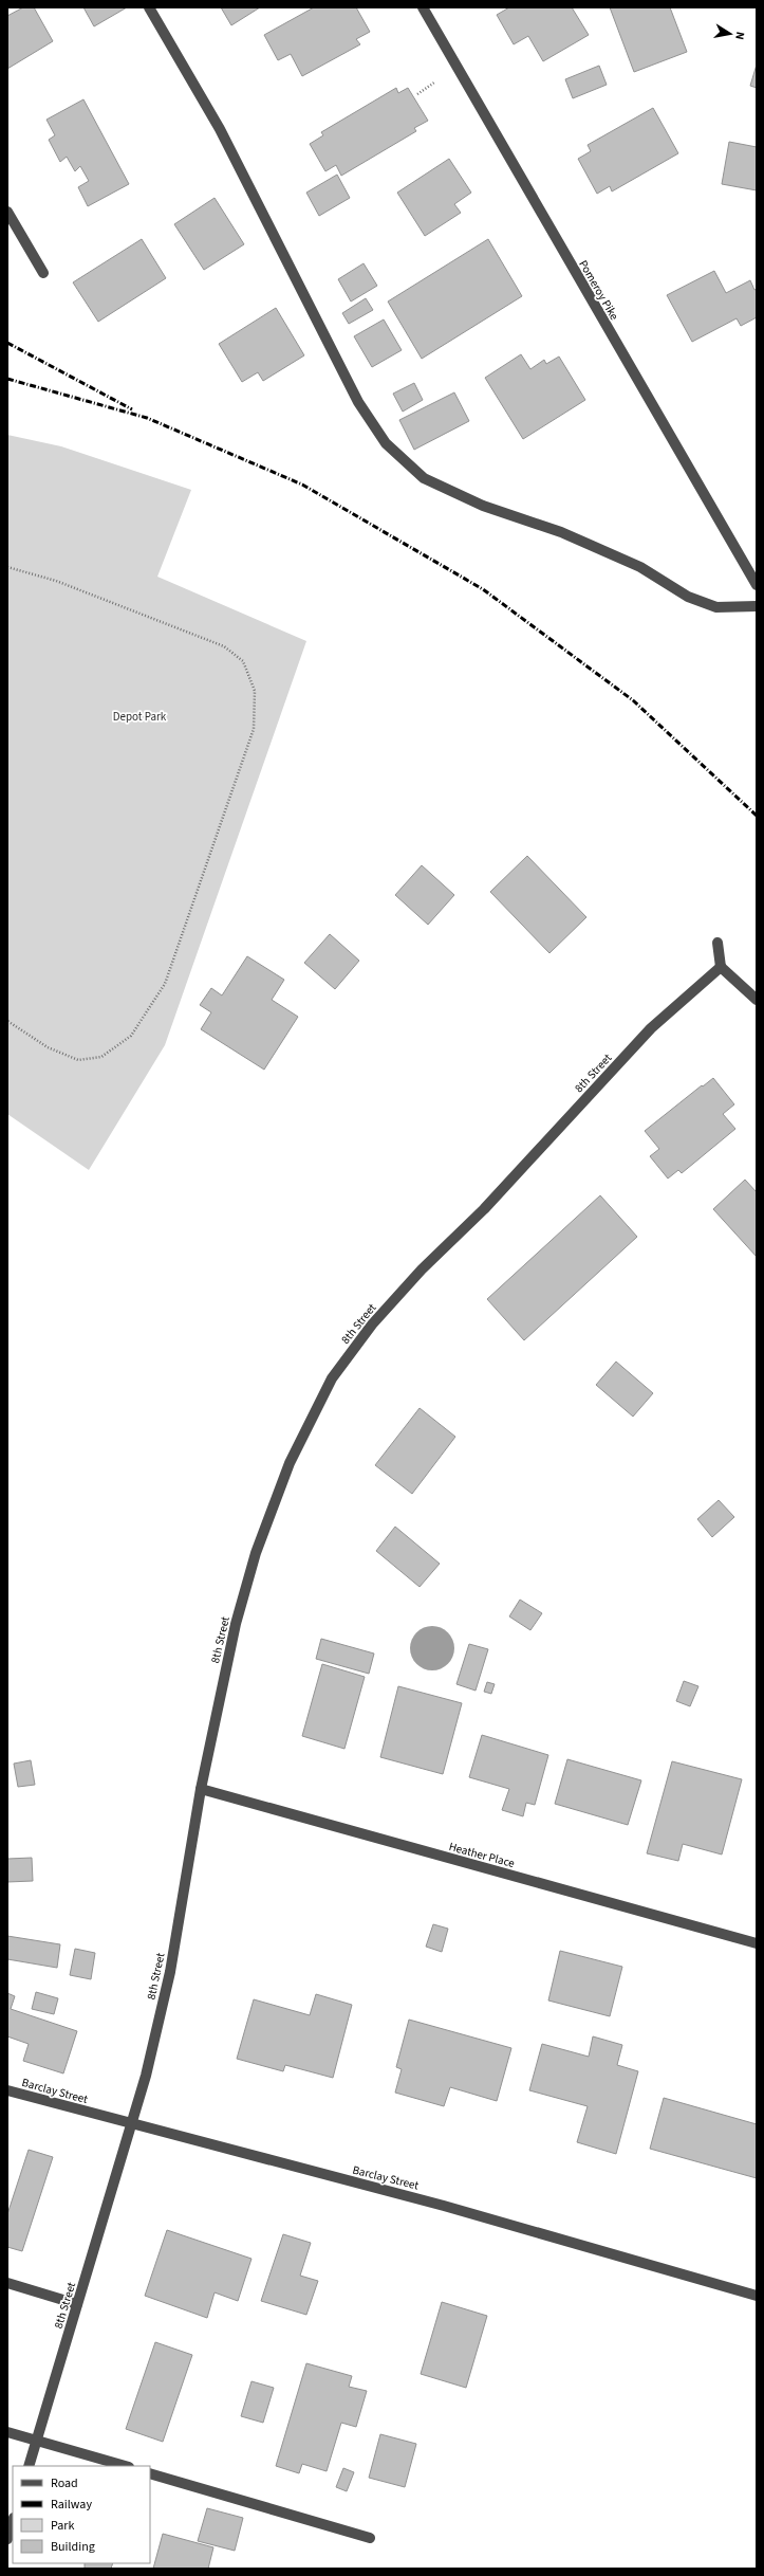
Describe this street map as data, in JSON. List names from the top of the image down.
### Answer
{
  "streets": {
    "street": [
      "Pomeroy Pike",
      "8th Street",
      "Heather Place",
      "Barclay Street"
    ]
  },
  "crossings": [
    ["8th Street", "Heather Place"],
    ["8th Street", "Barclay Street"]
  ],
  "parks": ["Depot Park"],
  "legend": [
    "Road",
    "Railway",
    "Park",
    "Building"
  ],
  "north": "right"
}
